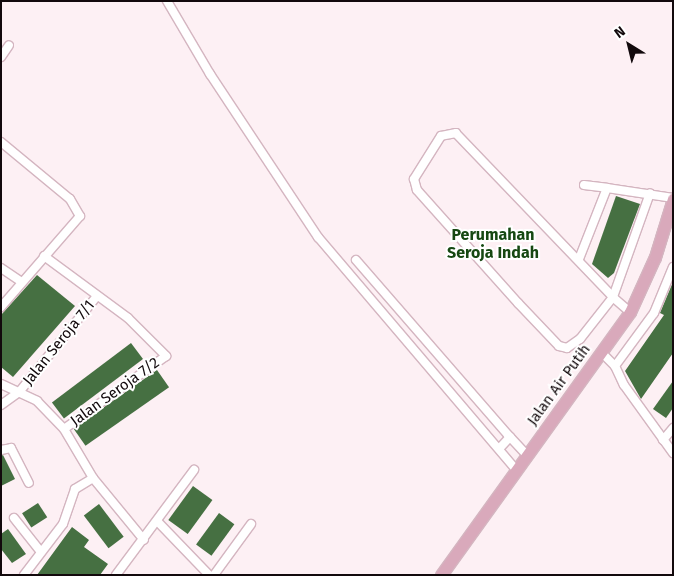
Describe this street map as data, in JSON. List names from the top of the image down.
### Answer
{
  "streets": {
    "main road": ["Jalan Air Putih"],
    "street": ["Jalan Seroja 7/1", "Jalan Seroja 7/2"]
  },
  "crossings": [
    ["Jalan Seroja 7/1", "Jalan Seroja 7/2"]
  ],
  "districts": ["Perumahan Seroja Indah"],
  "north": "top left"
}
